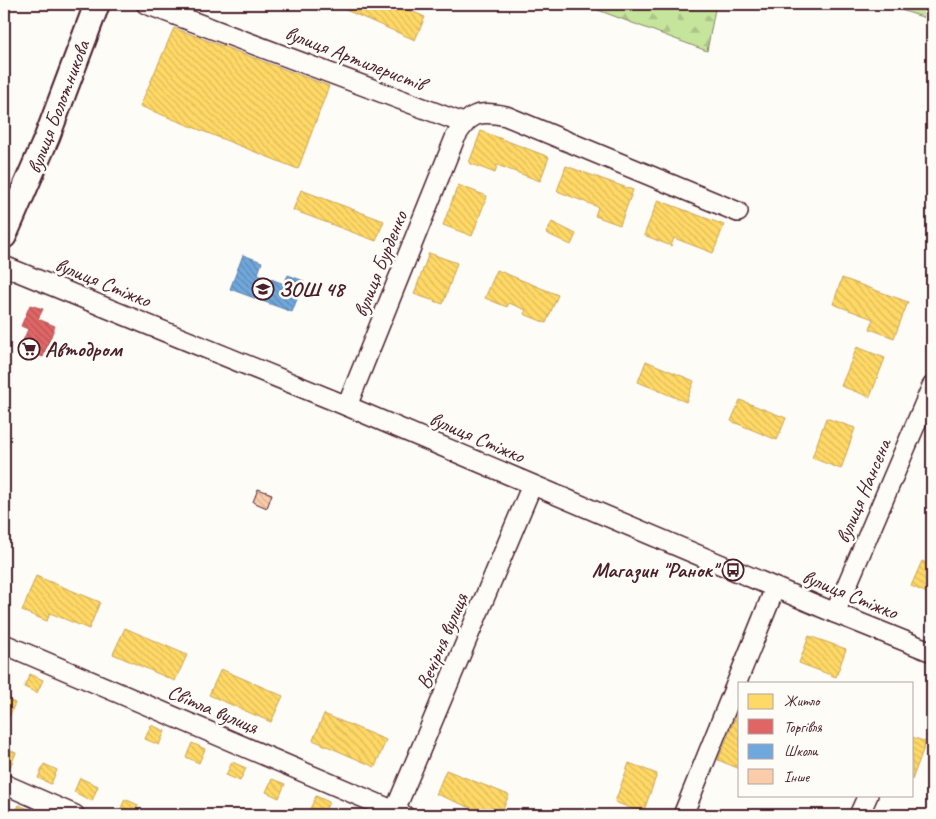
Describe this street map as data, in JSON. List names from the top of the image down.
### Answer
{
  "streets": {
    "main road": ["вулиця Болотникова"],
    "street": [
      "вулиця Артилеристів",
      "вулиця Бурденко",
      "вулиця Стіжко",
      "вулиця Нансена",
      "Вечірня вулиця",
      "Світла вулиця"
    ]
  },
  "crossings": [
    ["вулиця Артилеристів", "вулиця Бурденко"],
    ["вулиця Бурденко", "вулиця Стіжко"],
    ["вулиця Стіжко", "вулиця Нансена"],
    ["вулиця Стіжко", "Вечірня вулиця"],
    ["Вечірня вулиця", "Світла вулиця"]
  ],
  "places": {
    "school or university": ["ЗОШ 48"],
    "supermarket": ["Автодром"],
    "bus stop": ["Магазин \"Ранок\""]
  },
  "legend": [
    "Житло",
    "Торгівля",
    "Школи",
    "Інше"
  ]
}
